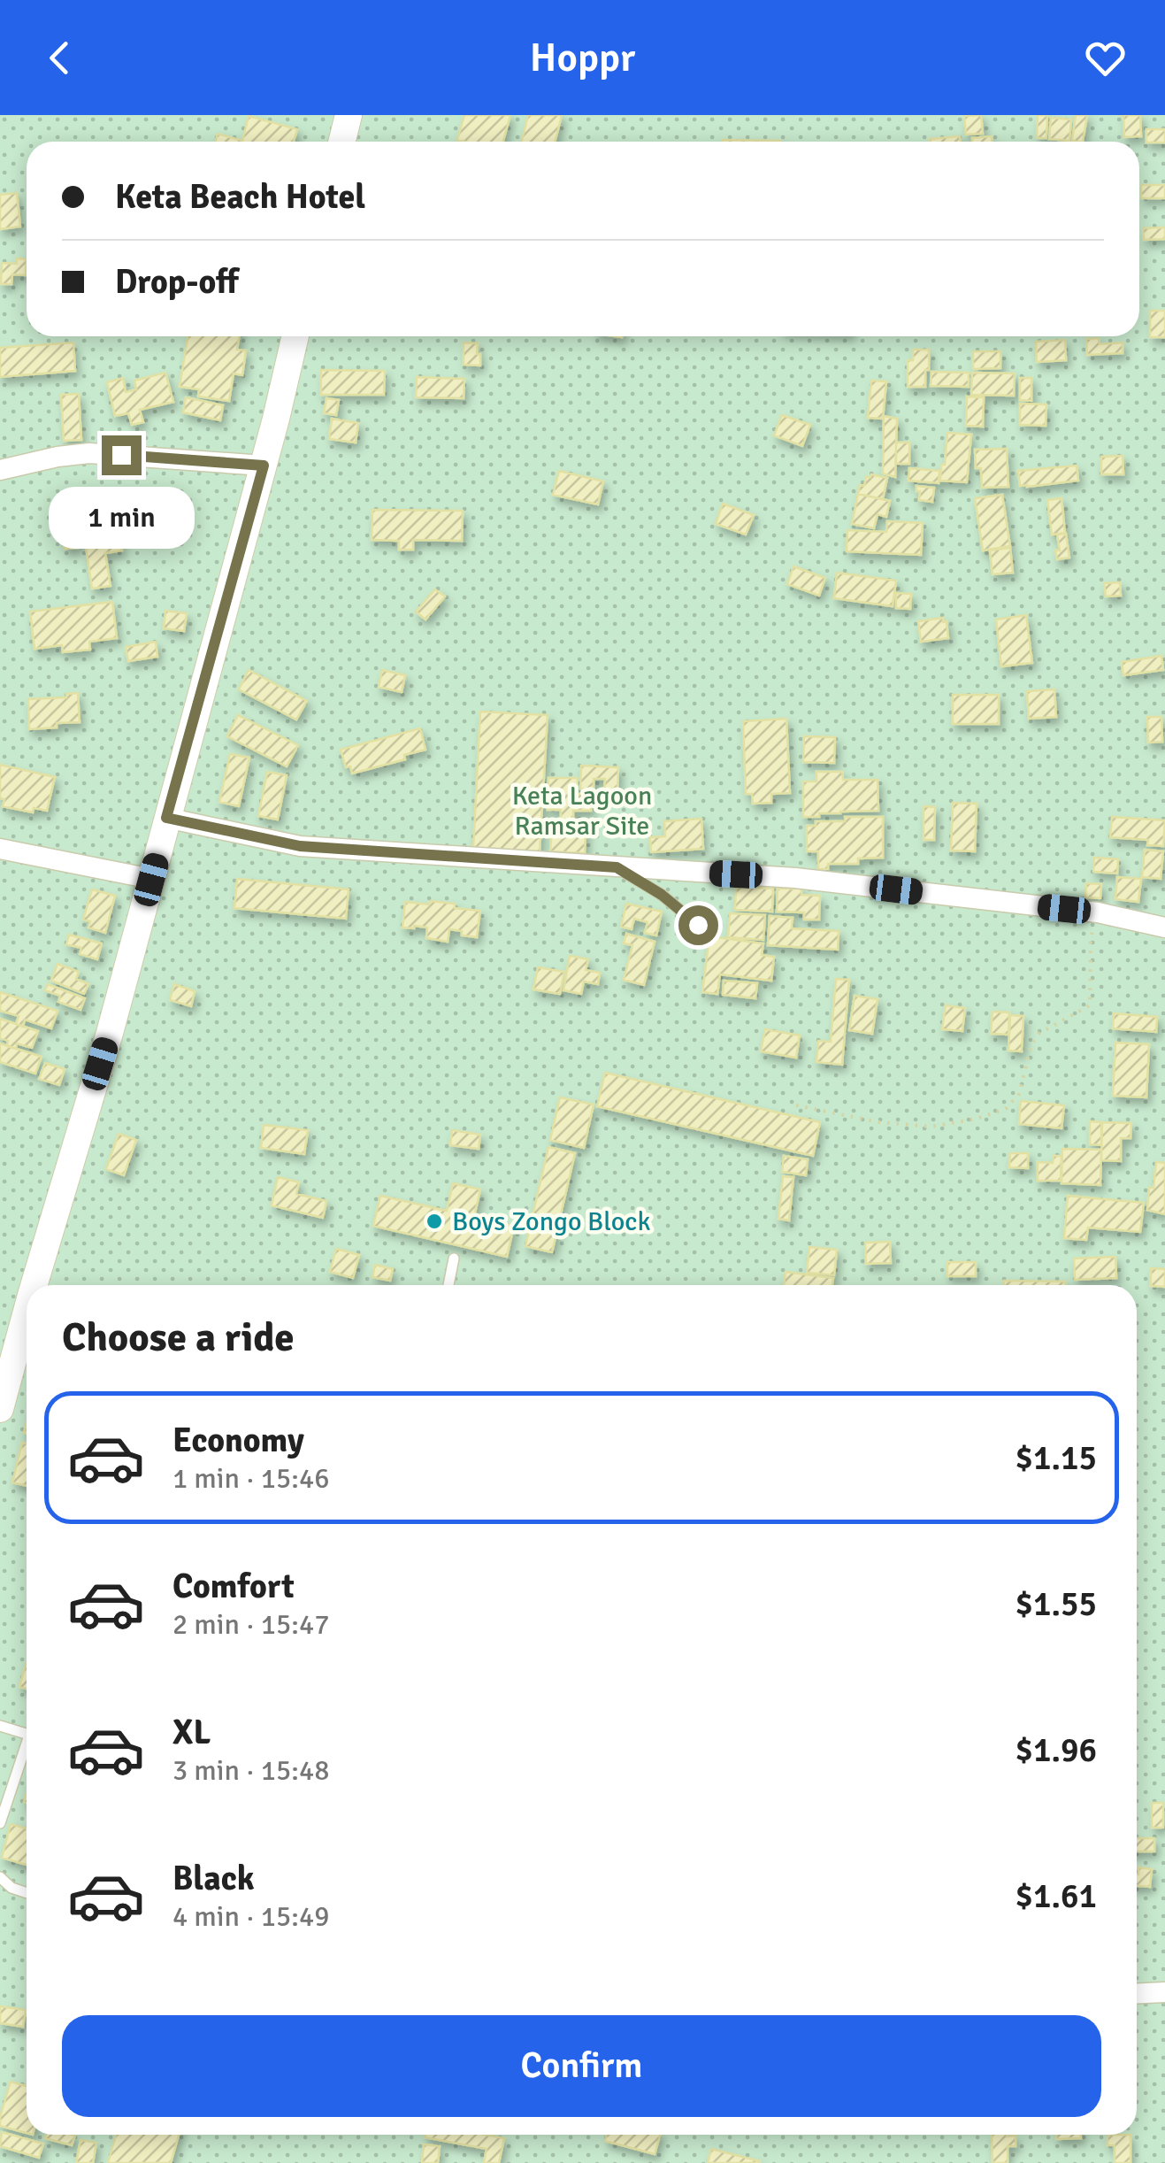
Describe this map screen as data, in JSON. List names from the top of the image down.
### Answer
{
  "parks": ["Keta Lagoon Ramsar Site"],
  "places": ["Boys Zongo Block"],
  "page": {
    "header": "Hoppr",
    "banner": ["Keta Beach Hotel", "Drop-off"],
    "bubble": "1 min",
    "heading": "Choose a ride",
    "list": [
      {
        "name": "Economy",
        "note": "1 min · 15:46",
        "value": "$1.15"
      },
      {
        "name": "Comfort",
        "note": "2 min · 15:47",
        "value": "$1.55"
      },
      {
        "name": "XL",
        "note": "3 min · 15:48",
        "value": "$1.96"
      },
      {
        "name": "Black",
        "note": "4 min · 15:49",
        "value": "$1.61"
      }
    ],
    "buttons": "Confirm"
  }
}
